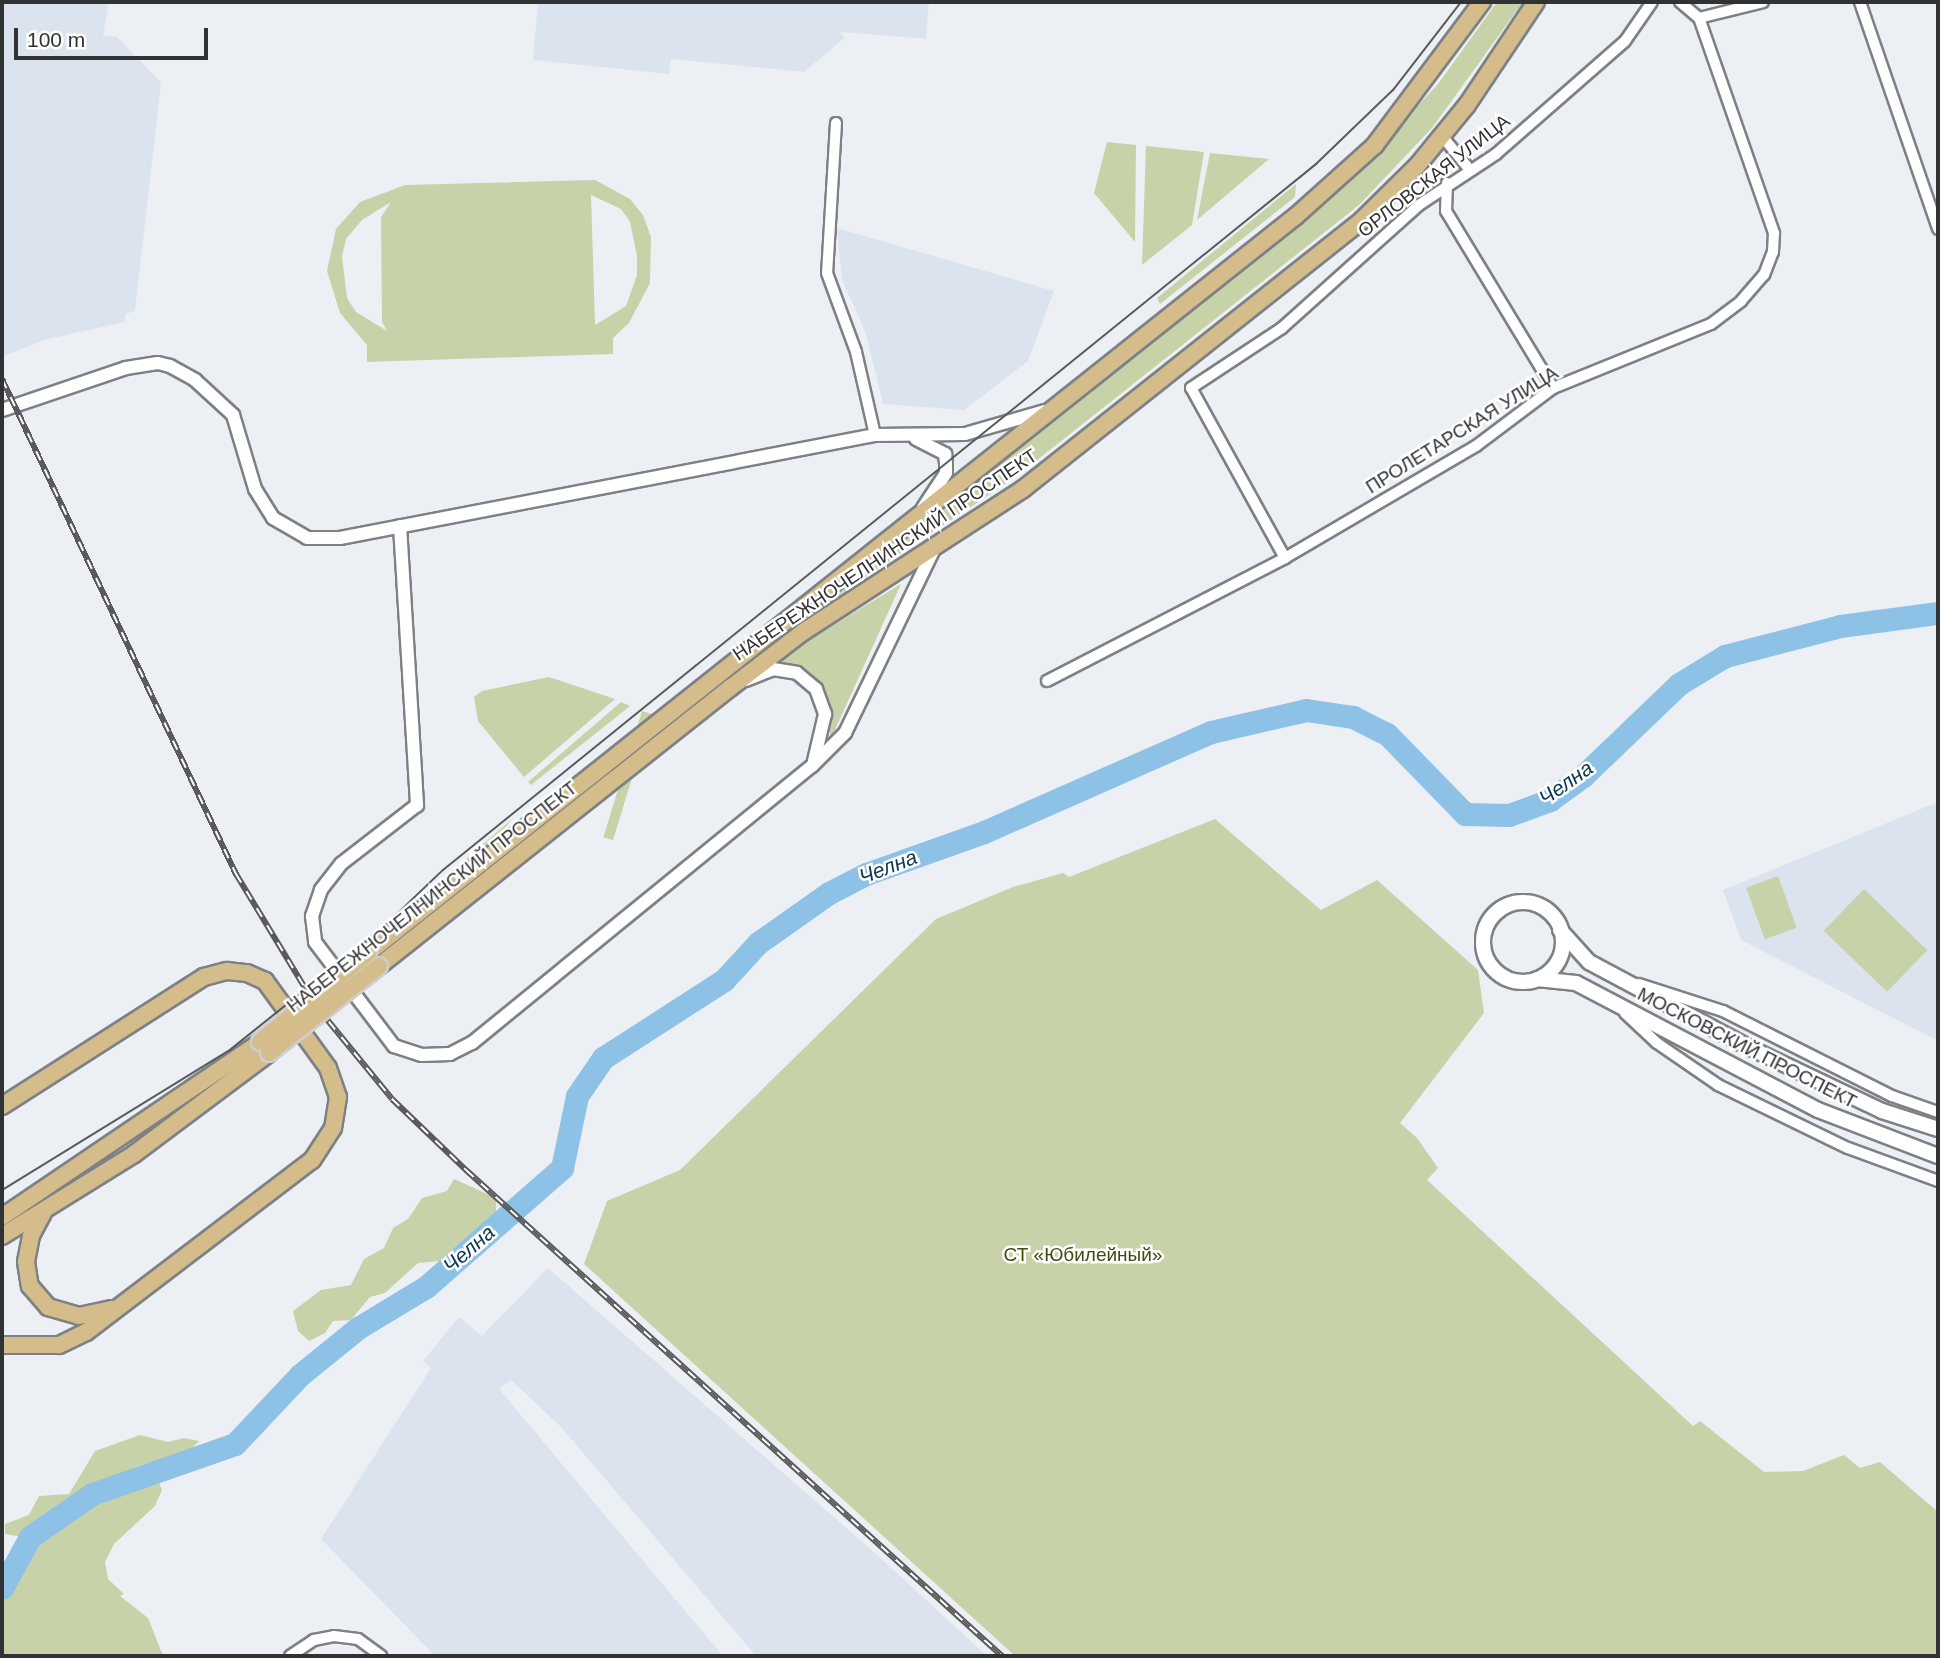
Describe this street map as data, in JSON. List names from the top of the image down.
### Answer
{
  "streets": {
    "main road": ["НАБЕРЕЖНОЧЕЛНИНСКИЙ ПРОСПЕКТ", "МОСКОВСКИЙ ПРОСПЕКТ"],
    "street": ["ОРЛОВСКАЯ УЛИЦА", "ПРОЛЕТАРСКАЯ УЛИЦА"]
  },
  "crossings": [
    ["ОРЛОВСКАЯ УЛИЦА", "ПРОЛЕТАРСКАЯ УЛИЦА"]
  ],
  "water": ["Челна"],
  "parks": ["СТ «Юбилейный»"],
  "scale_bar": "100 m"
}
